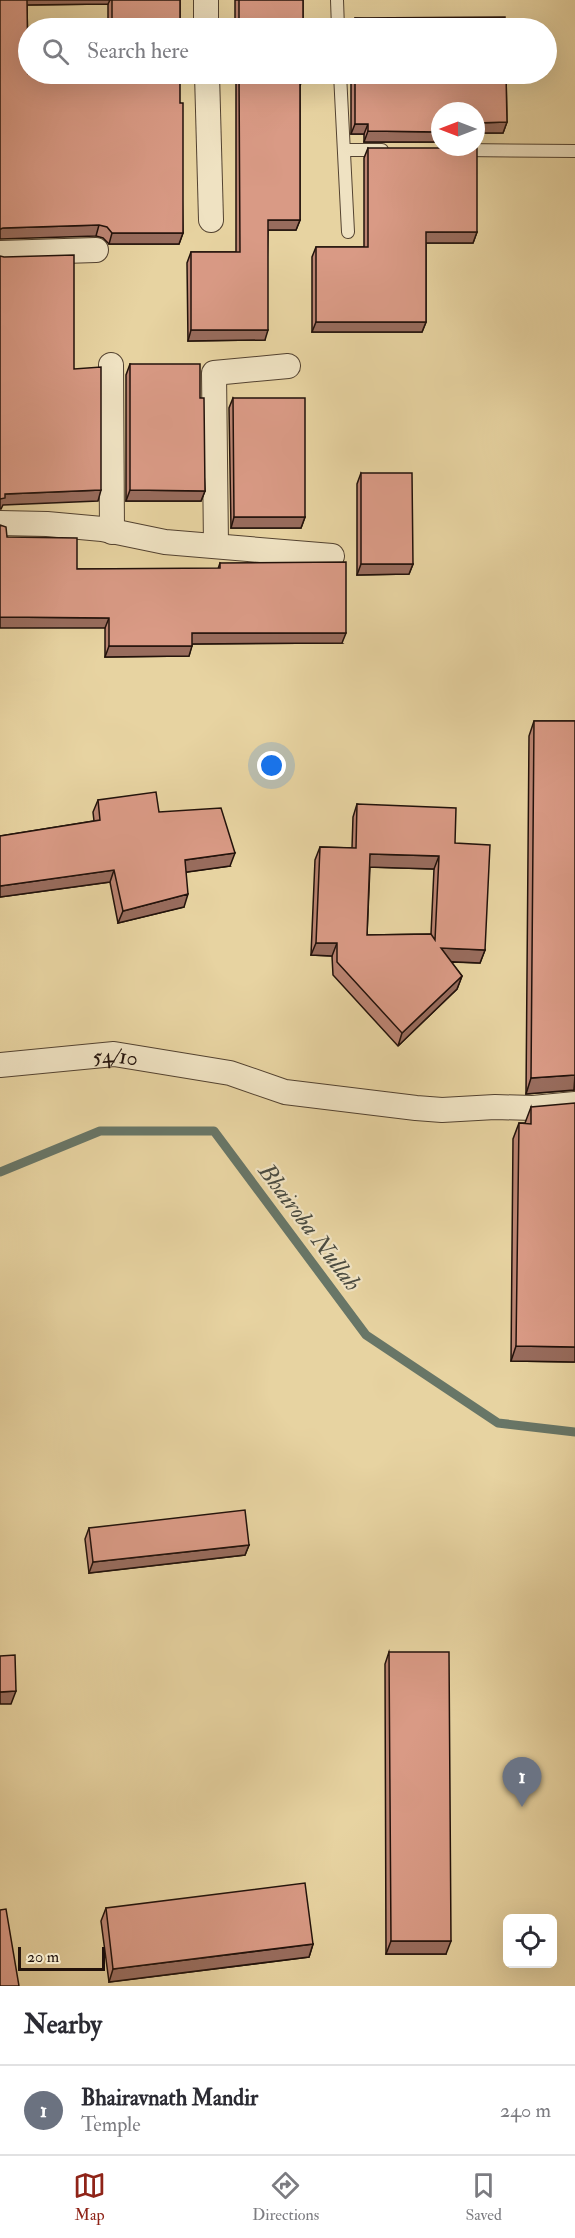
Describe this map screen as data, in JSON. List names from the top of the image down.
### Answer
{
  "streets": {
    "street": ["54/10"]
  },
  "water": ["Bhairoba Nullah"],
  "scale_bar": "20 m",
  "north": "left",
  "page": {
    "search": "Search here",
    "pins": "1",
    "scale": "20 m",
    "heading": "Nearby",
    "list": [
      {
        "mark": "1",
        "name": "Bhairavnath Mandir",
        "note": "Temple",
        "value": "240 m"
      }
    ],
    "nav": ["Map", "Directions", "Saved"]
  }
}
